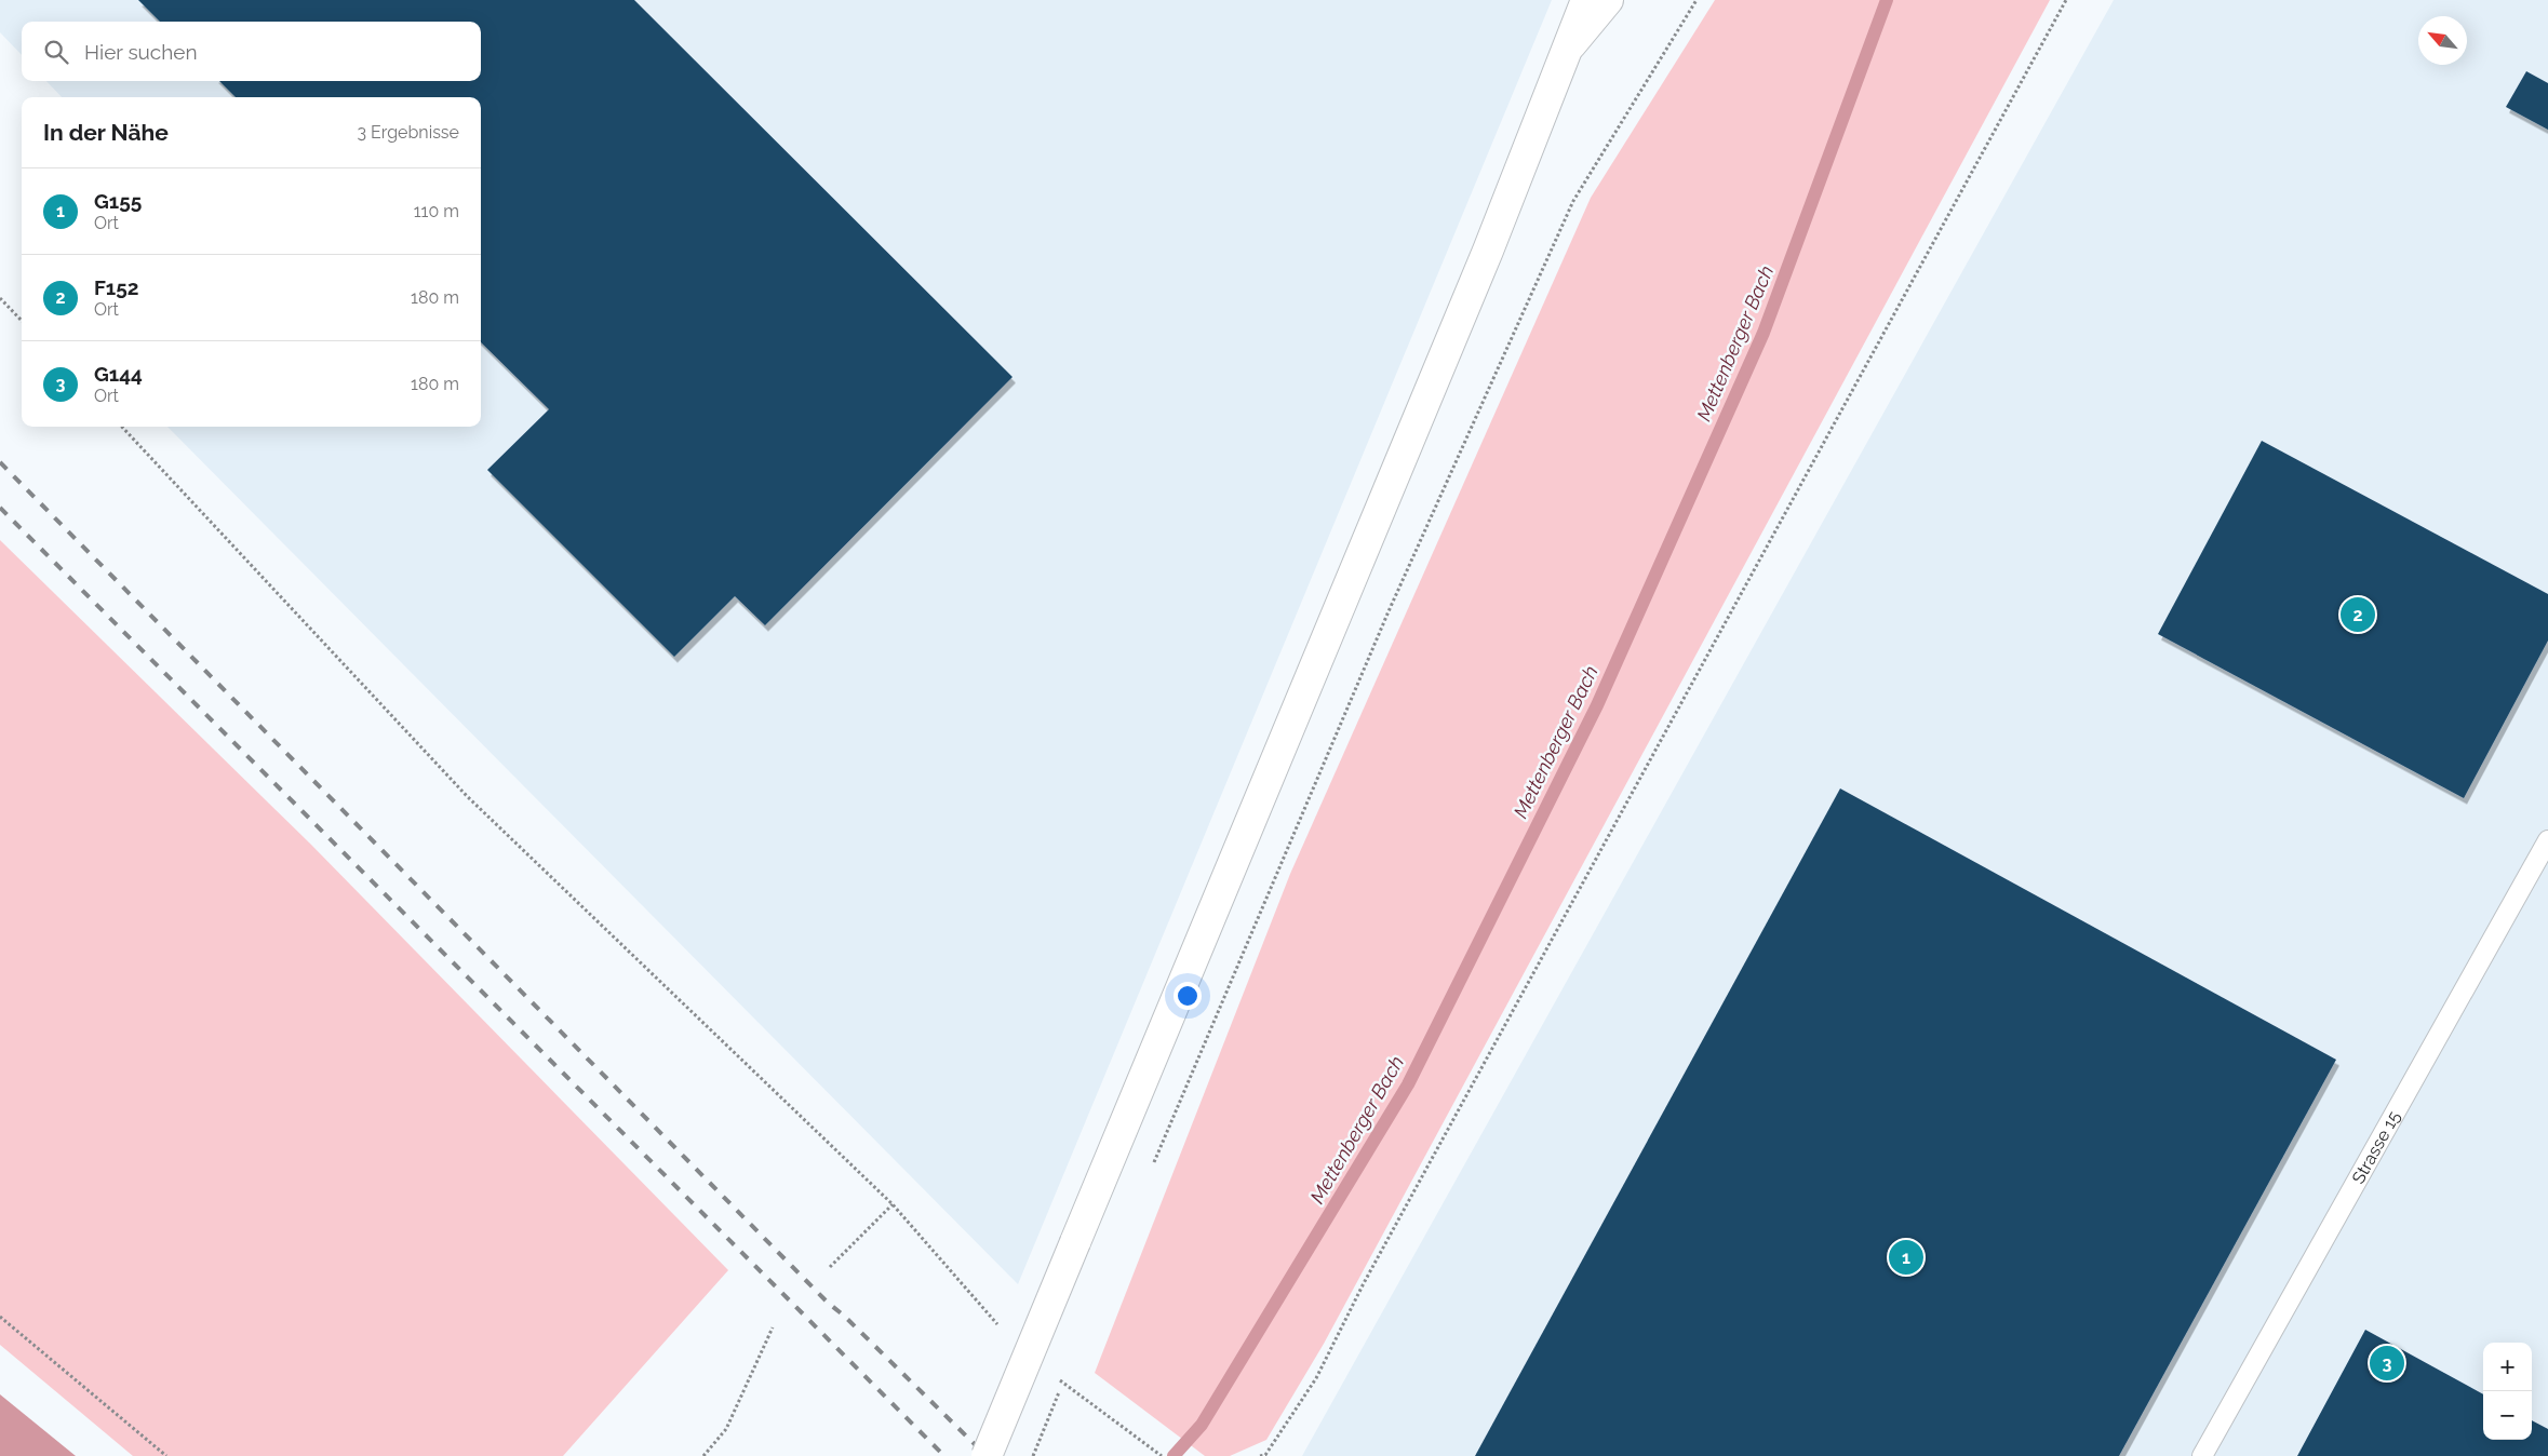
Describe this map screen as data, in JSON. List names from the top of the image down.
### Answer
{
  "streets": {
    "lane": ["Strasse 15"]
  },
  "water": ["Mettenberger Bach"],
  "north": "top left",
  "page": {
    "search": "Hier suchen",
    "heading": ["In der Nähe", "3 Ergebnisse"],
    "list": [
      {
        "mark": "1",
        "name": "G155",
        "note": "Ort",
        "value": "110 m"
      },
      {
        "mark": "2",
        "name": "F152",
        "note": "Ort",
        "value": "180 m"
      },
      {
        "mark": "3",
        "name": "G144",
        "note": "Ort",
        "value": "180 m"
      }
    ],
    "pins": ["2", "1", "3"],
    "map_buttons": ["+", "−"]
  }
}
